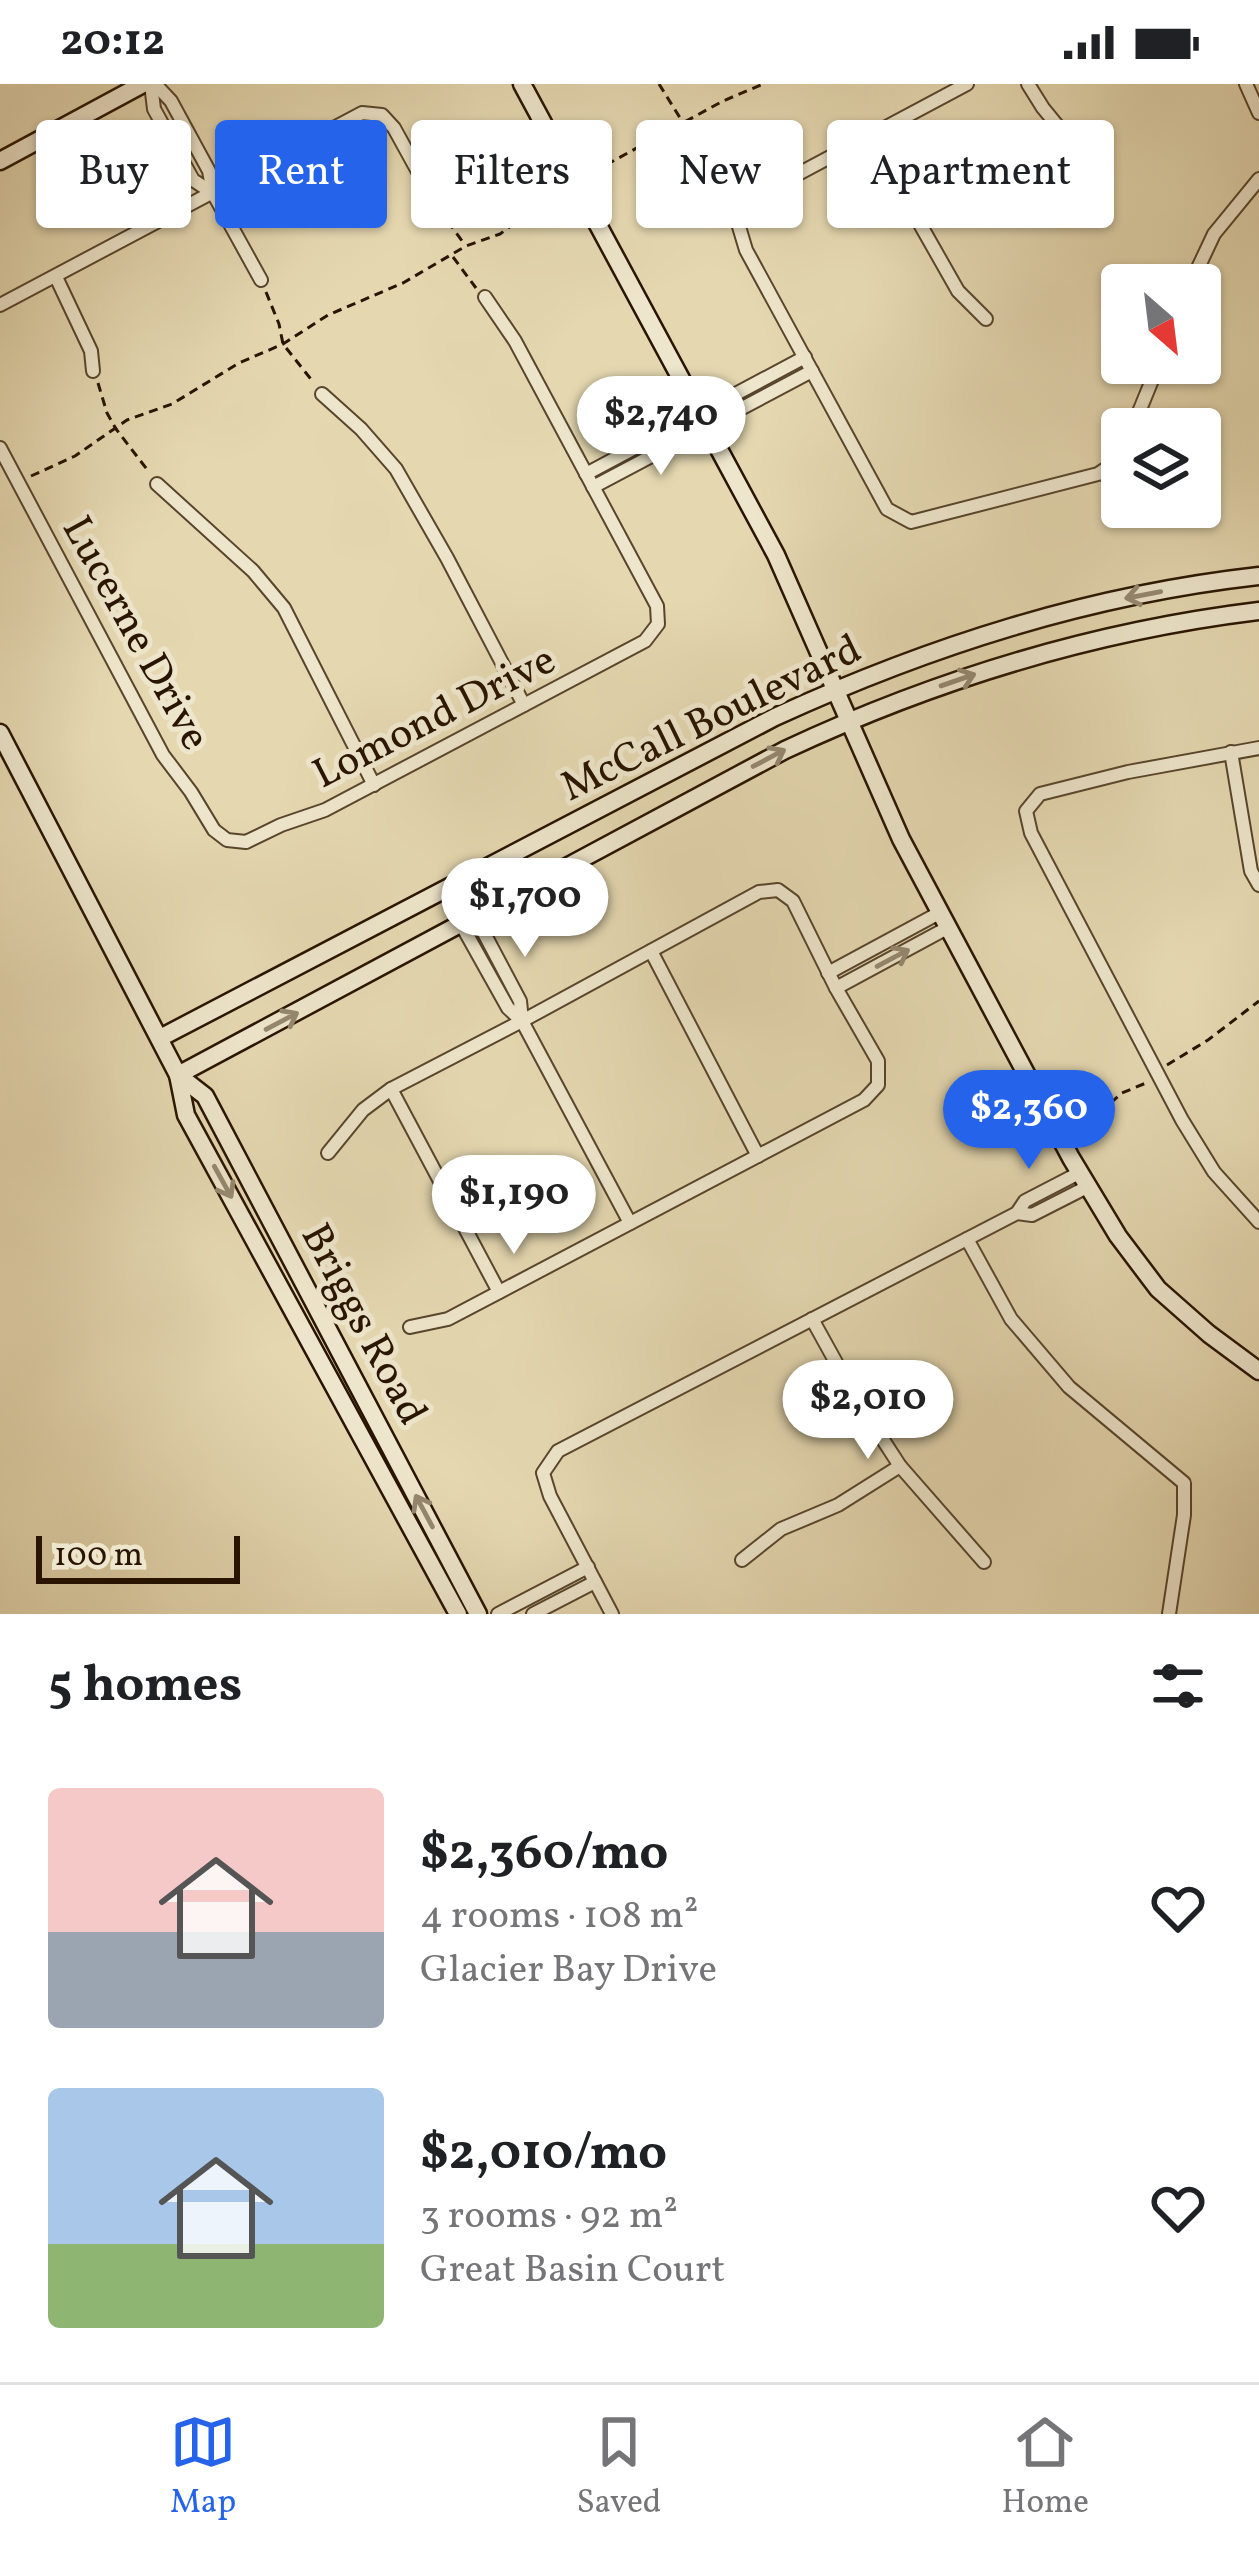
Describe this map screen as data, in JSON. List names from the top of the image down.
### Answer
{
  "streets": {
    "main road": ["McCall Boulevard", "Briggs Road"],
    "street": ["Lucerne Drive", "Lomond Drive"]
  },
  "crossings": [
    ["Lucerne Drive", "Lomond Drive"],
    ["McCall Boulevard", "Briggs Road"]
  ],
  "scale_bar": "100 m",
  "north": "bottom right",
  "page": {
    "status": "20:12",
    "chip": [
      "Buy",
      "Rent",
      "Filters",
      "New",
      "Apartment"
    ],
    "price": [
      "$2,740",
      "$1,700",
      "$2,360",
      "$1,190",
      "$2,010"
    ],
    "scale": "100 m",
    "heading": "5 homes",
    "list": [
      {
        "name": "$2,360/mo",
        "note": "4 rooms · 108 m² · Glacier Bay Drive"
      },
      {
        "name": "$2,010/mo",
        "note": "3 rooms · 92 m² · Great Basin Court"
      }
    ],
    "tabs": ["Map", "Saved", "Home"]
  }
}
